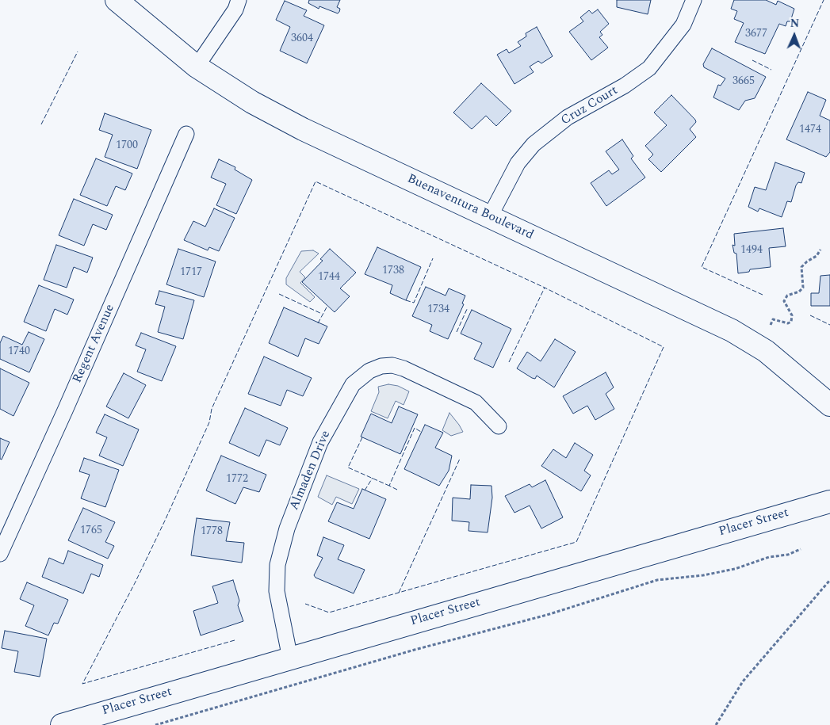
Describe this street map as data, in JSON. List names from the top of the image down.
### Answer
{
  "streets": {
    "main road": ["Buenaventura Boulevard", "Placer Street"],
    "street": ["Cruz Court", "Regent Avenue", "Almaden Drive"]
  },
  "crossings": [
    ["Cruz Court", "Buenaventura Boulevard"],
    ["Almaden Drive", "Placer Street"]
  ],
  "house_numbers": [
    "3677",
    "3604",
    "3665",
    "1474",
    "1700",
    "1494",
    "1738",
    "1717",
    "1744",
    "1734",
    "1740",
    "1772",
    "1765",
    "1778"
  ],
  "north": "top"
}
